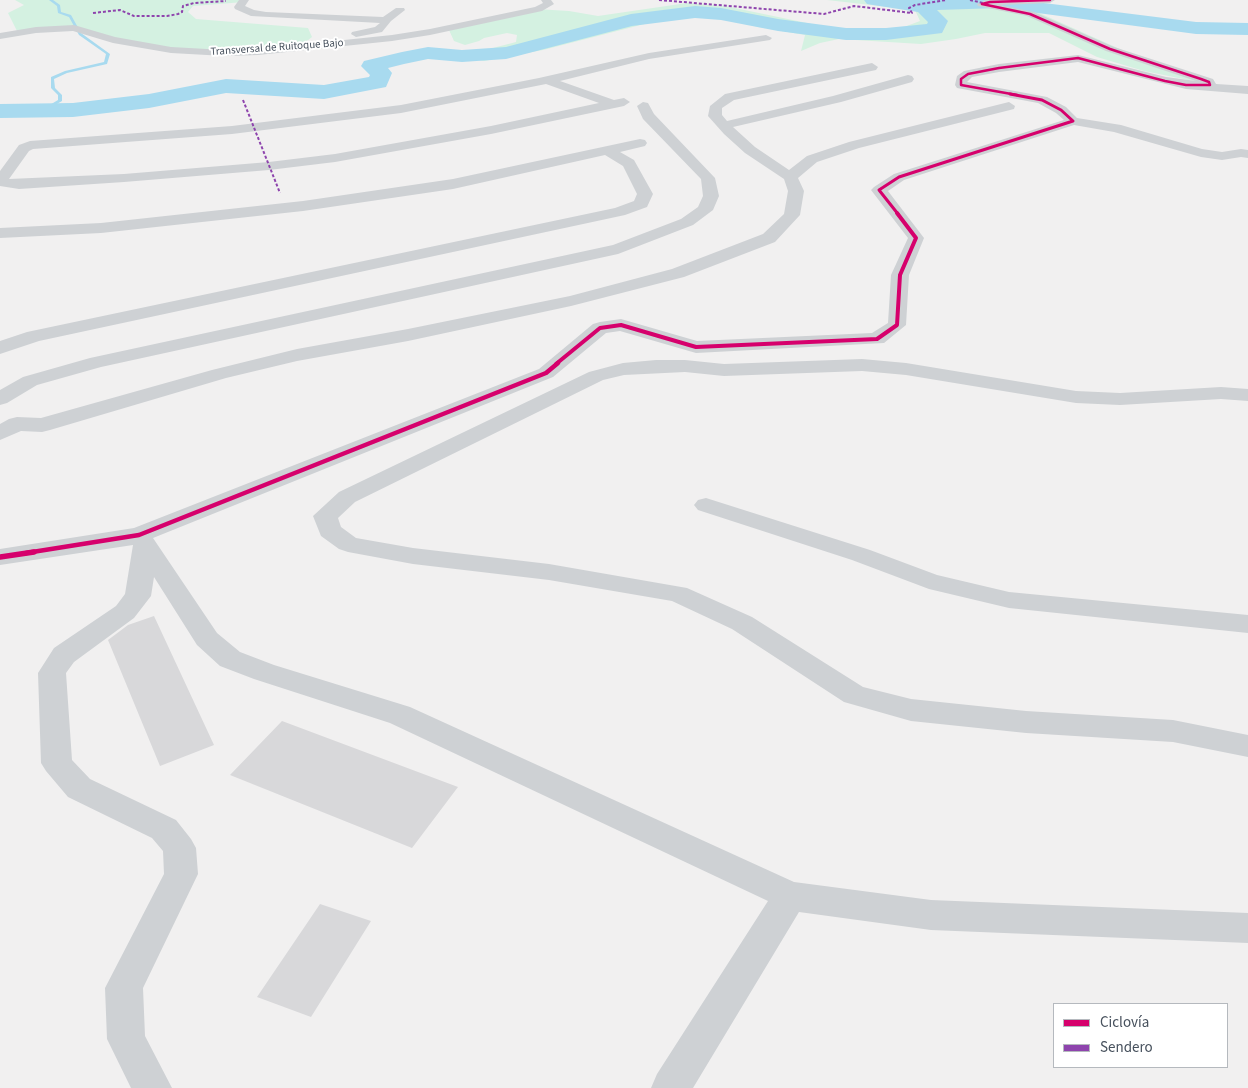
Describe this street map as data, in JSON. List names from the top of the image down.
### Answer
{
  "streets": {
    "street": ["Transversal de Ruitoque Bajo"]
  },
  "legend": ["Ciclovía", "Sendero"]
}
